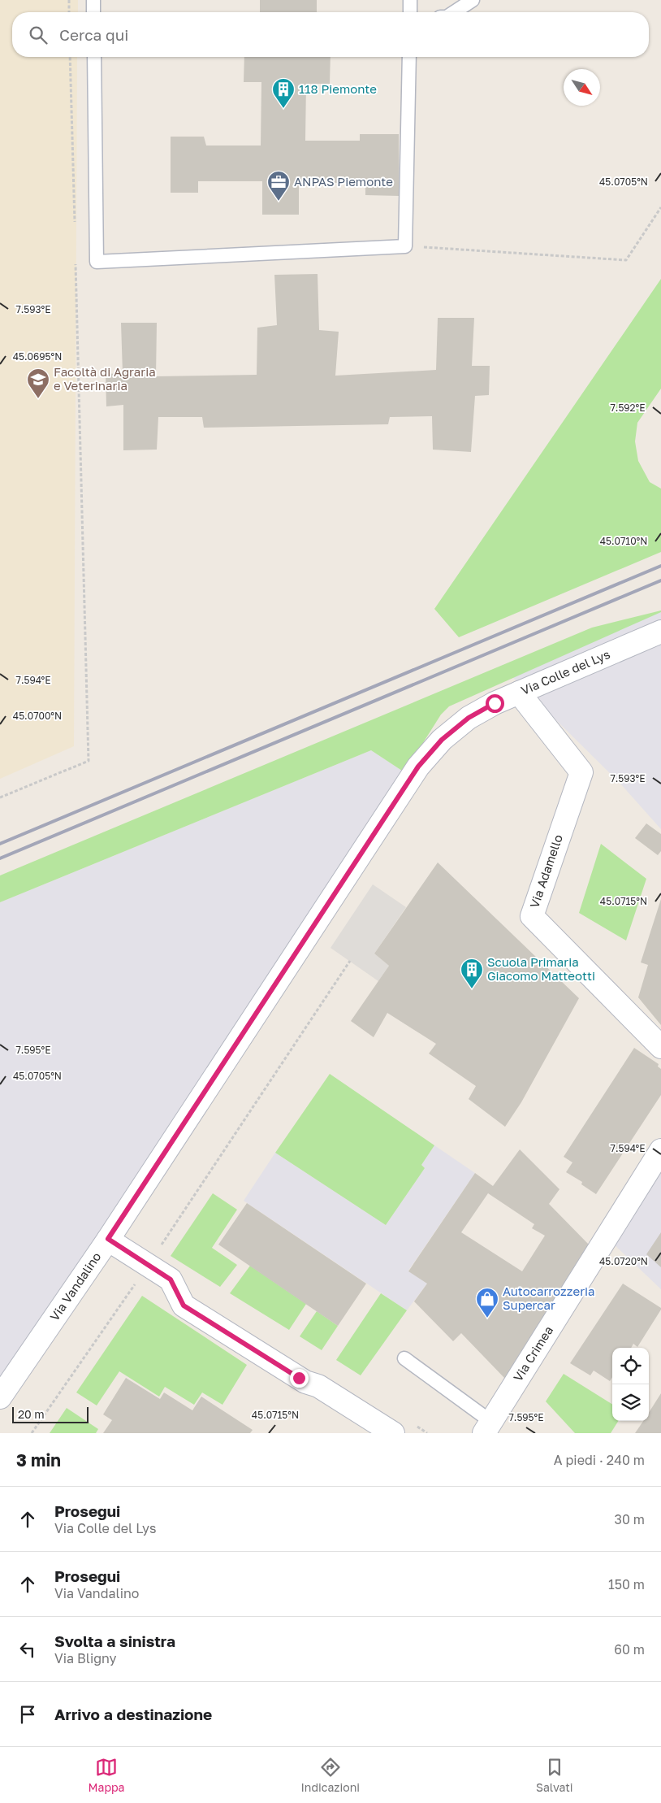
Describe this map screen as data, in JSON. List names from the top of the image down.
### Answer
{
  "streets": {
    "street": [
      "Via Colle del Lys",
      "Via Adamello",
      "Via Vandalino",
      "Via Crimea"
    ]
  },
  "crossings": [
    ["Via Colle del Lys", "Via Adamello"],
    ["Via Colle del Lys", "Via Vandalino"]
  ],
  "places": {
    "building": ["118 Piemonte", "Scuola Primaria Giacomo Matteotti"],
    "office": ["ANPAS Piemonte"],
    "school or university": ["Facoltà di Agraria e Veterinaria"],
    "shop": ["Autocarrozzeria Supercar"]
  },
  "scale_bar": "20 m",
  "north": "bottom right",
  "page": {
    "search": "Cerca qui",
    "scale": "20 m",
    "heading": ["3 min", "A piedi · 240 m"],
    "list": [
      ["Prosegui", "Via Colle del Lys", "30 m"],
      ["Prosegui", "Via Vandalino", "150 m"],
      ["Svolta a sinistra", "Via Bligny", "60 m"],
      "Arrivo a destinazione"
    ],
    "nav": ["Mappa", "Indicazioni", "Salvati"]
  },
  "coordinates": [
    "45.0705°N",
    "7.593°E",
    "45.0695°N",
    "7.592°E",
    "45.0710°N",
    "7.594°E",
    "45.0700°N",
    "45.0715°N",
    "7.595°E",
    "45.0720°N"
  ]
}
